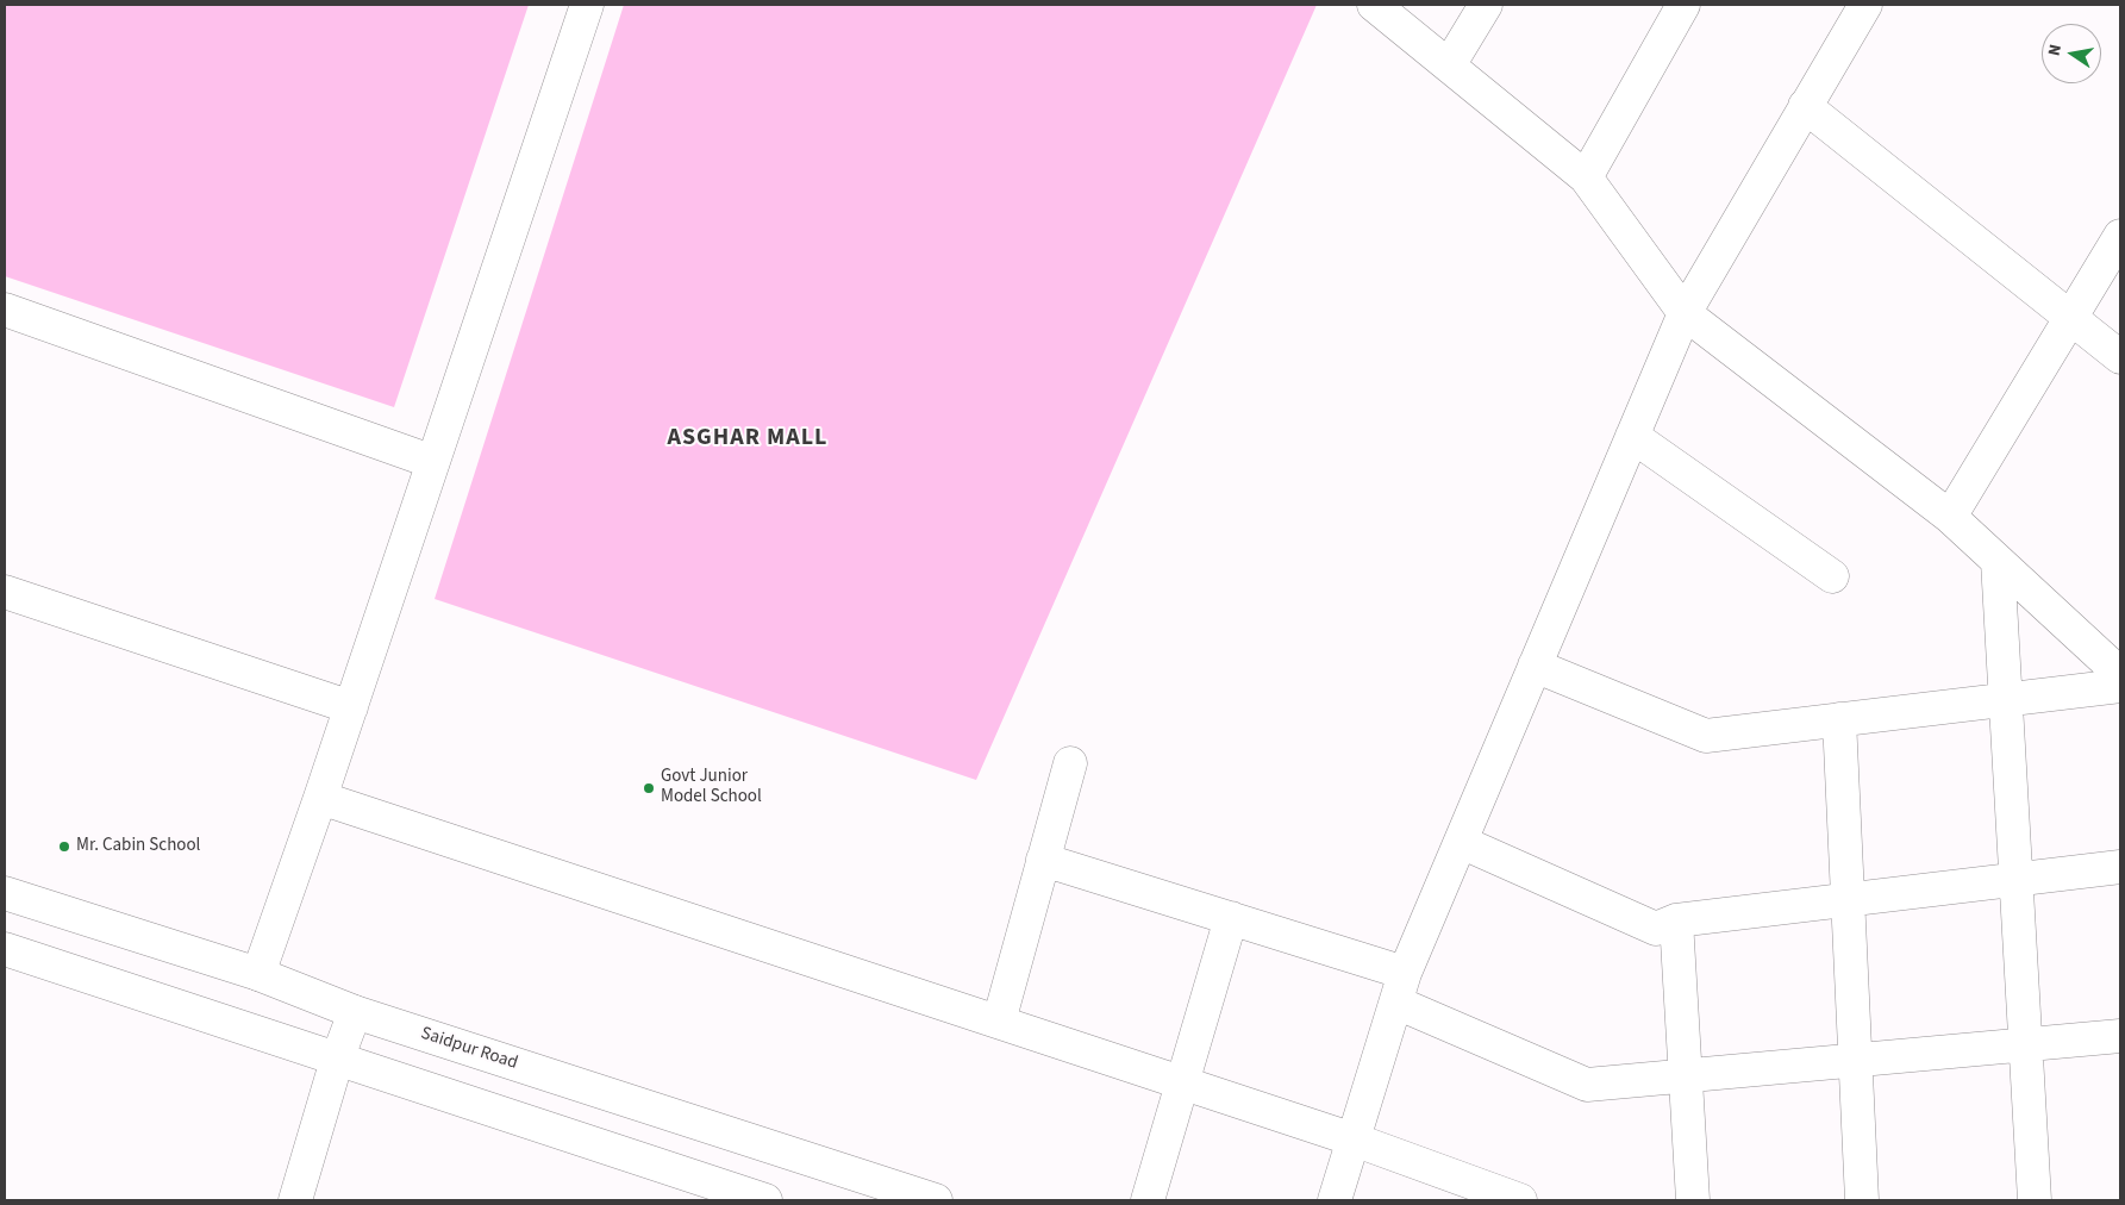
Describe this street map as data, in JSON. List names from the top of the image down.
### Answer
{
  "streets": {
    "street": ["Saidpur Road"]
  },
  "districts": ["ASGHAR MALL"],
  "places": ["Govt Junior Model School", "Mr. Cabin School"],
  "north": "left"
}
